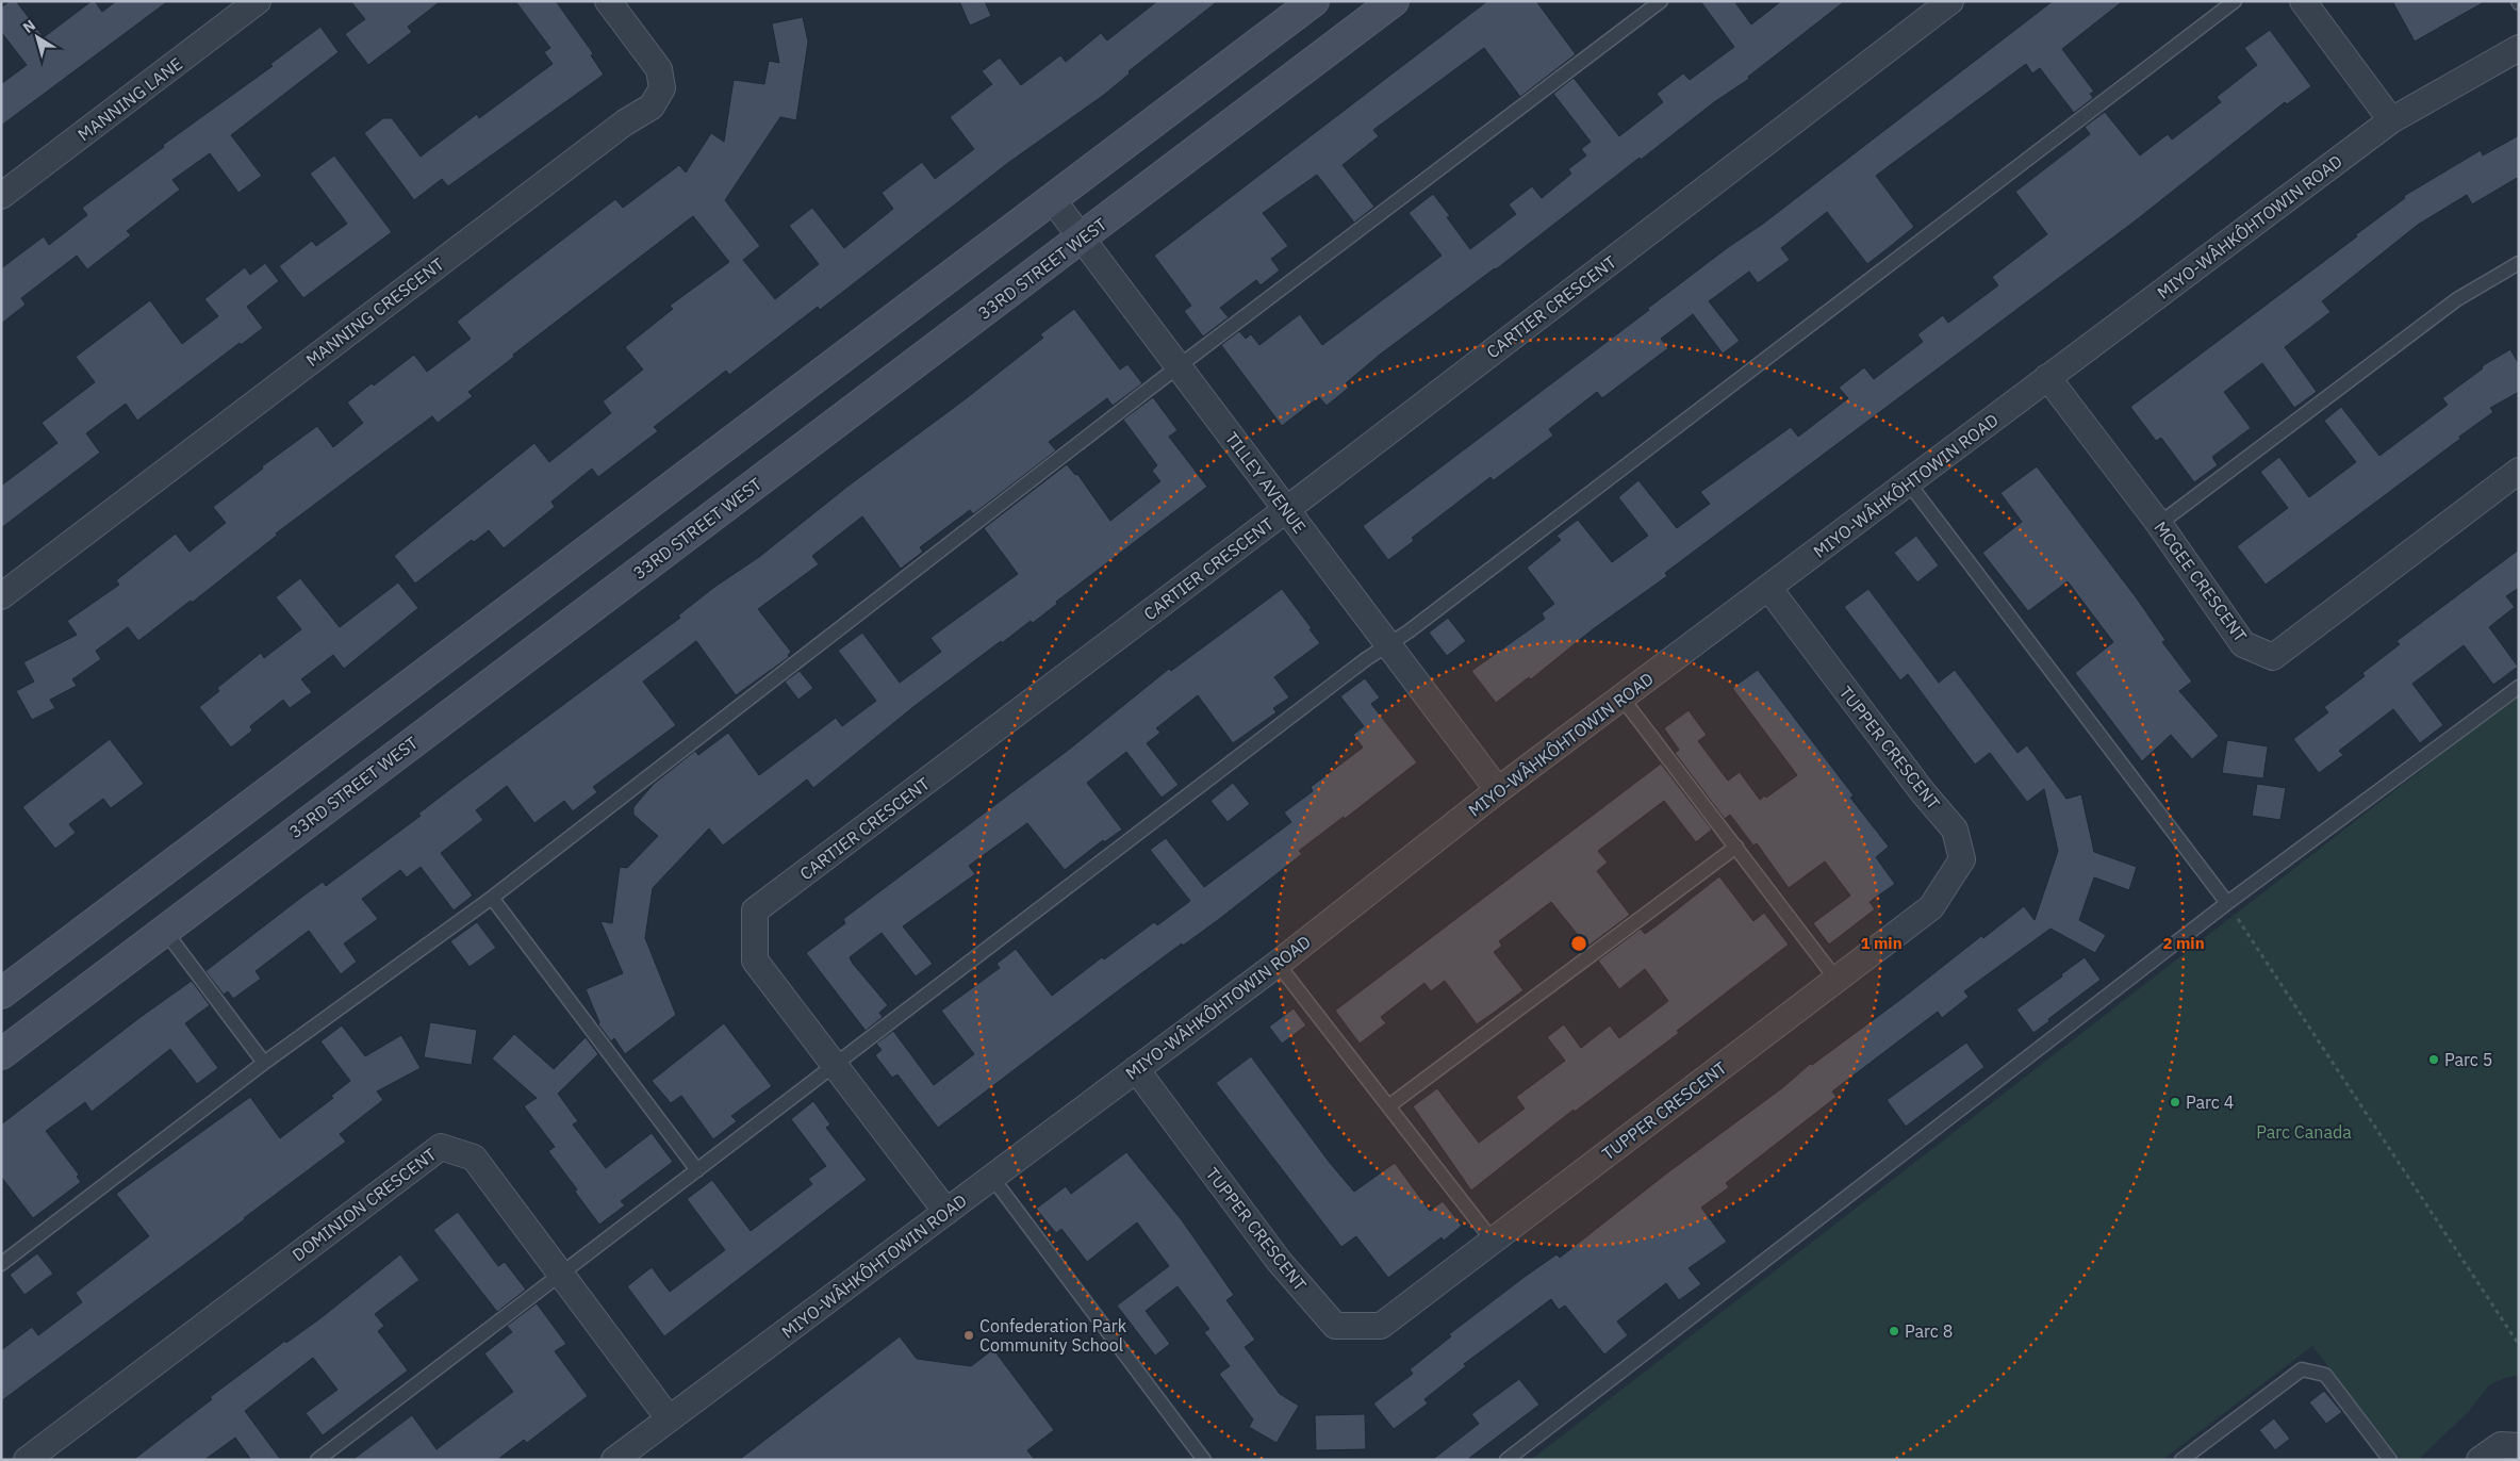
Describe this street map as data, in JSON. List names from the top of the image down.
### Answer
{
  "streets": {
    "main road": ["33RD STREET WEST"],
    "street": [
      "MANNING LANE",
      "MIYO-WÂHKÔHTOWIN ROAD",
      "CARTIER CRESCENT",
      "MANNING CRESCENT",
      "TILLEY AVENUE",
      "MCGEE CRESCENT",
      "TUPPER CRESCENT",
      "DOMINION CRESCENT"
    ]
  },
  "crossings": [
    ["MIYO-WÂHKÔHTOWIN ROAD", "CARTIER CRESCENT"],
    ["MIYO-WÂHKÔHTOWIN ROAD", "TILLEY AVENUE"],
    ["MIYO-WÂHKÔHTOWIN ROAD", "MCGEE CRESCENT"],
    ["MIYO-WÂHKÔHTOWIN ROAD", "TUPPER CRESCENT"],
    ["MIYO-WÂHKÔHTOWIN ROAD", "DOMINION CRESCENT"],
    ["33RD STREET WEST", "TILLEY AVENUE"],
    ["CARTIER CRESCENT", "TILLEY AVENUE"]
  ],
  "parks": ["Parc Canada"],
  "places": [
    "Parc 5",
    "Parc 4",
    "Parc 8",
    "Confederation Park Community School"
  ],
  "north": "top left",
  "rings": ["1 min", "2 min"]
}
